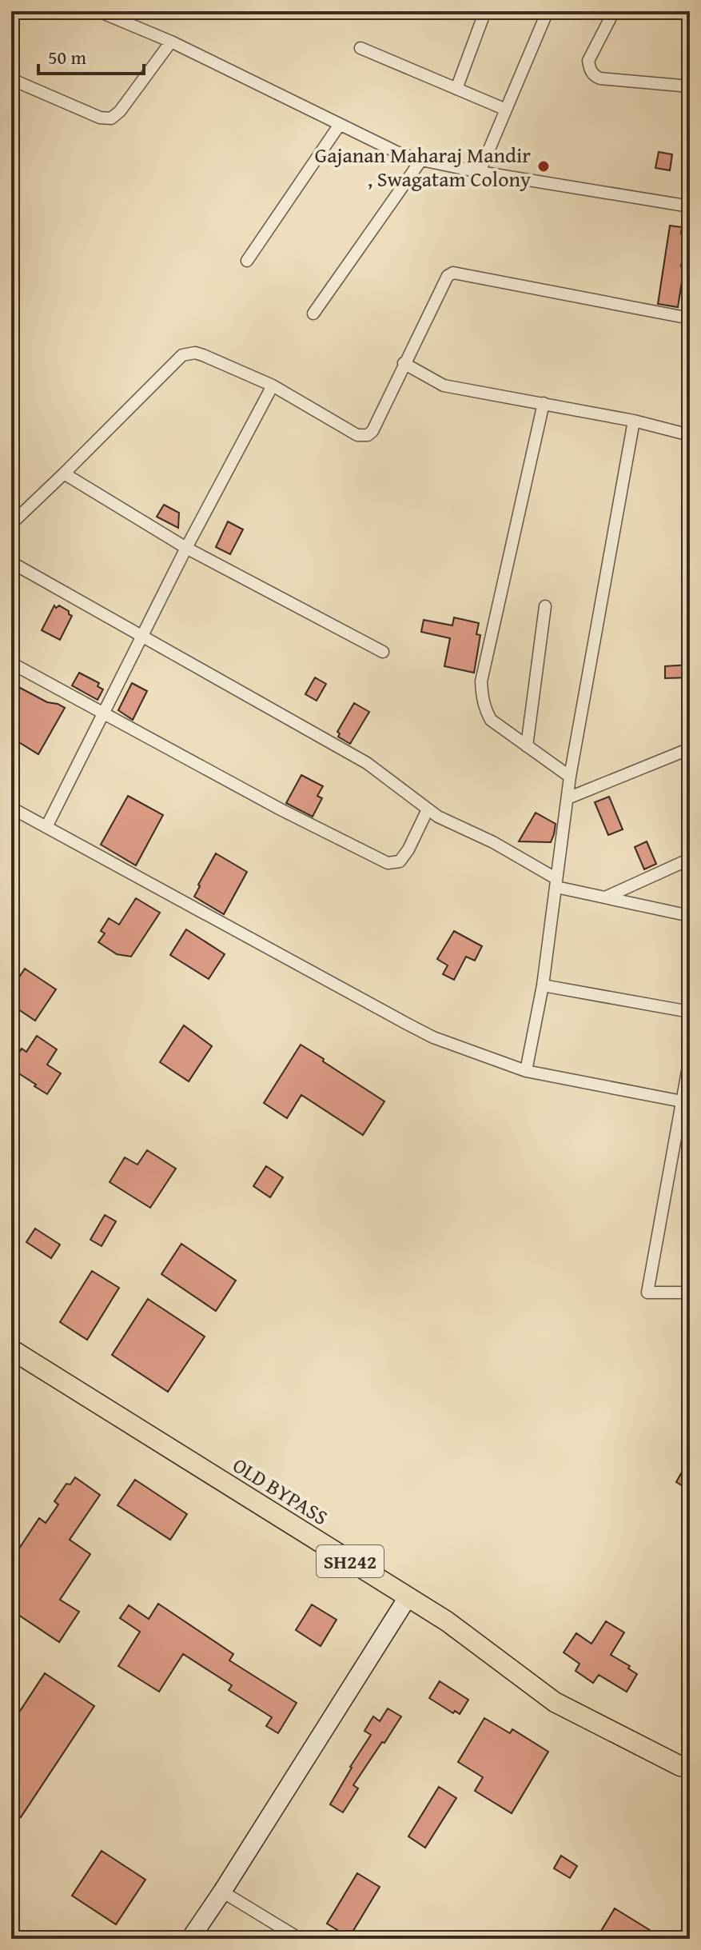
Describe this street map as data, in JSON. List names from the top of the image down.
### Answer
{
  "streets": {
    "main road": ["OLD BYPASS", "SH242"]
  },
  "places": ["Gajanan Maharaj Mandir , Swagatam Colony"],
  "scale_bar": "50 m"
}
